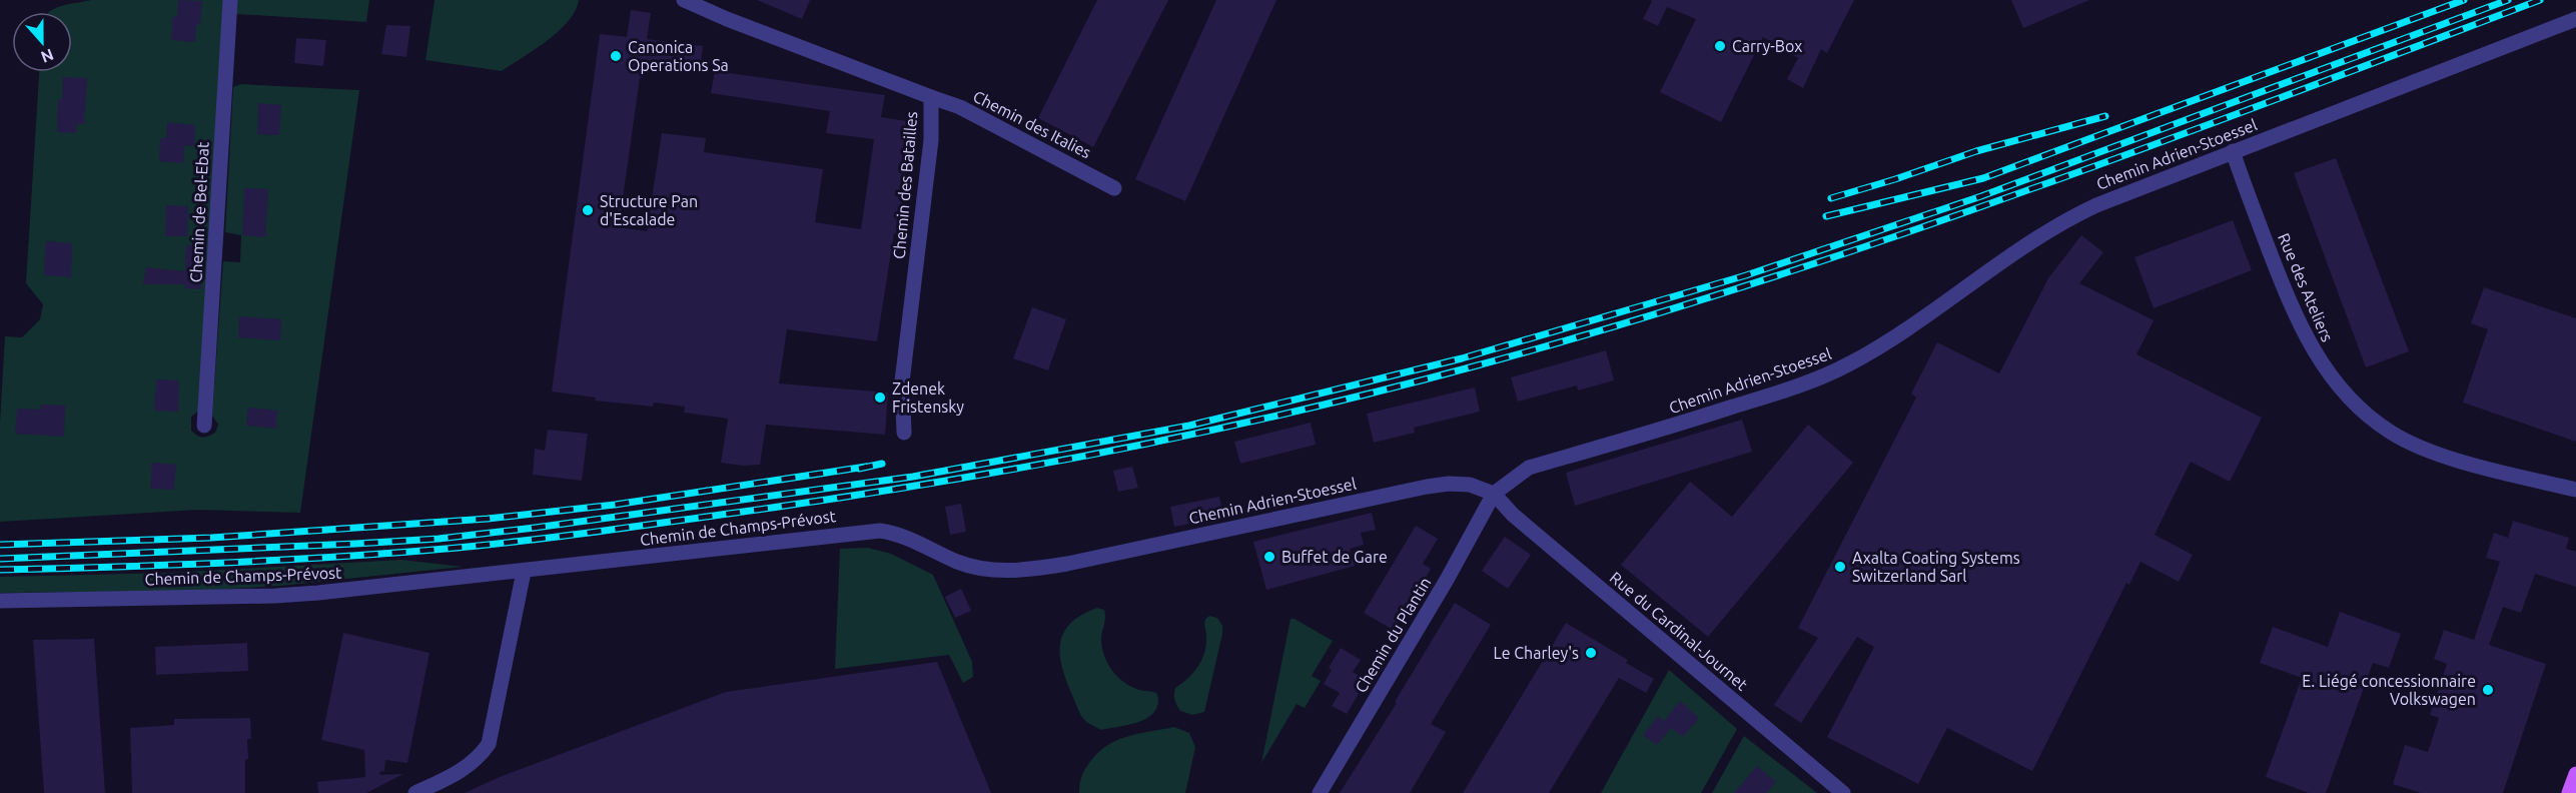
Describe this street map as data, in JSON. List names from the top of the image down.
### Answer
{
  "streets": {
    "street": [
      "Chemin des Italies",
      "Chemin Adrien-Stoessel",
      "Chemin des Batailles",
      "Chemin de Bel-Ebat",
      "Rue des Ateliers",
      "Chemin de Champs-Prévost",
      "Rue du Cardinal-Journet",
      "Chemin du Plantin"
    ]
  },
  "crossings": [
    ["Chemin des Italies", "Chemin des Batailles"],
    ["Chemin Adrien-Stoessel", "Rue des Ateliers"],
    ["Chemin Adrien-Stoessel", "Chemin de Champs-Prévost"],
    ["Chemin Adrien-Stoessel", "Rue du Cardinal-Journet"],
    ["Chemin Adrien-Stoessel", "Chemin du Plantin"],
    ["Rue du Cardinal-Journet", "Chemin du Plantin"]
  ],
  "places": [
    "Carry-Box",
    "Canonica Operations Sa",
    "Structure Pan d'Escalade",
    "Zdenek Fristensky",
    "Buffet de Gare",
    "Axalta Coating Systems Switzerland Sarl",
    "Le Charley's",
    "E. Liégé concessionnaire Volkswagen"
  ],
  "north": "bottom"
}
